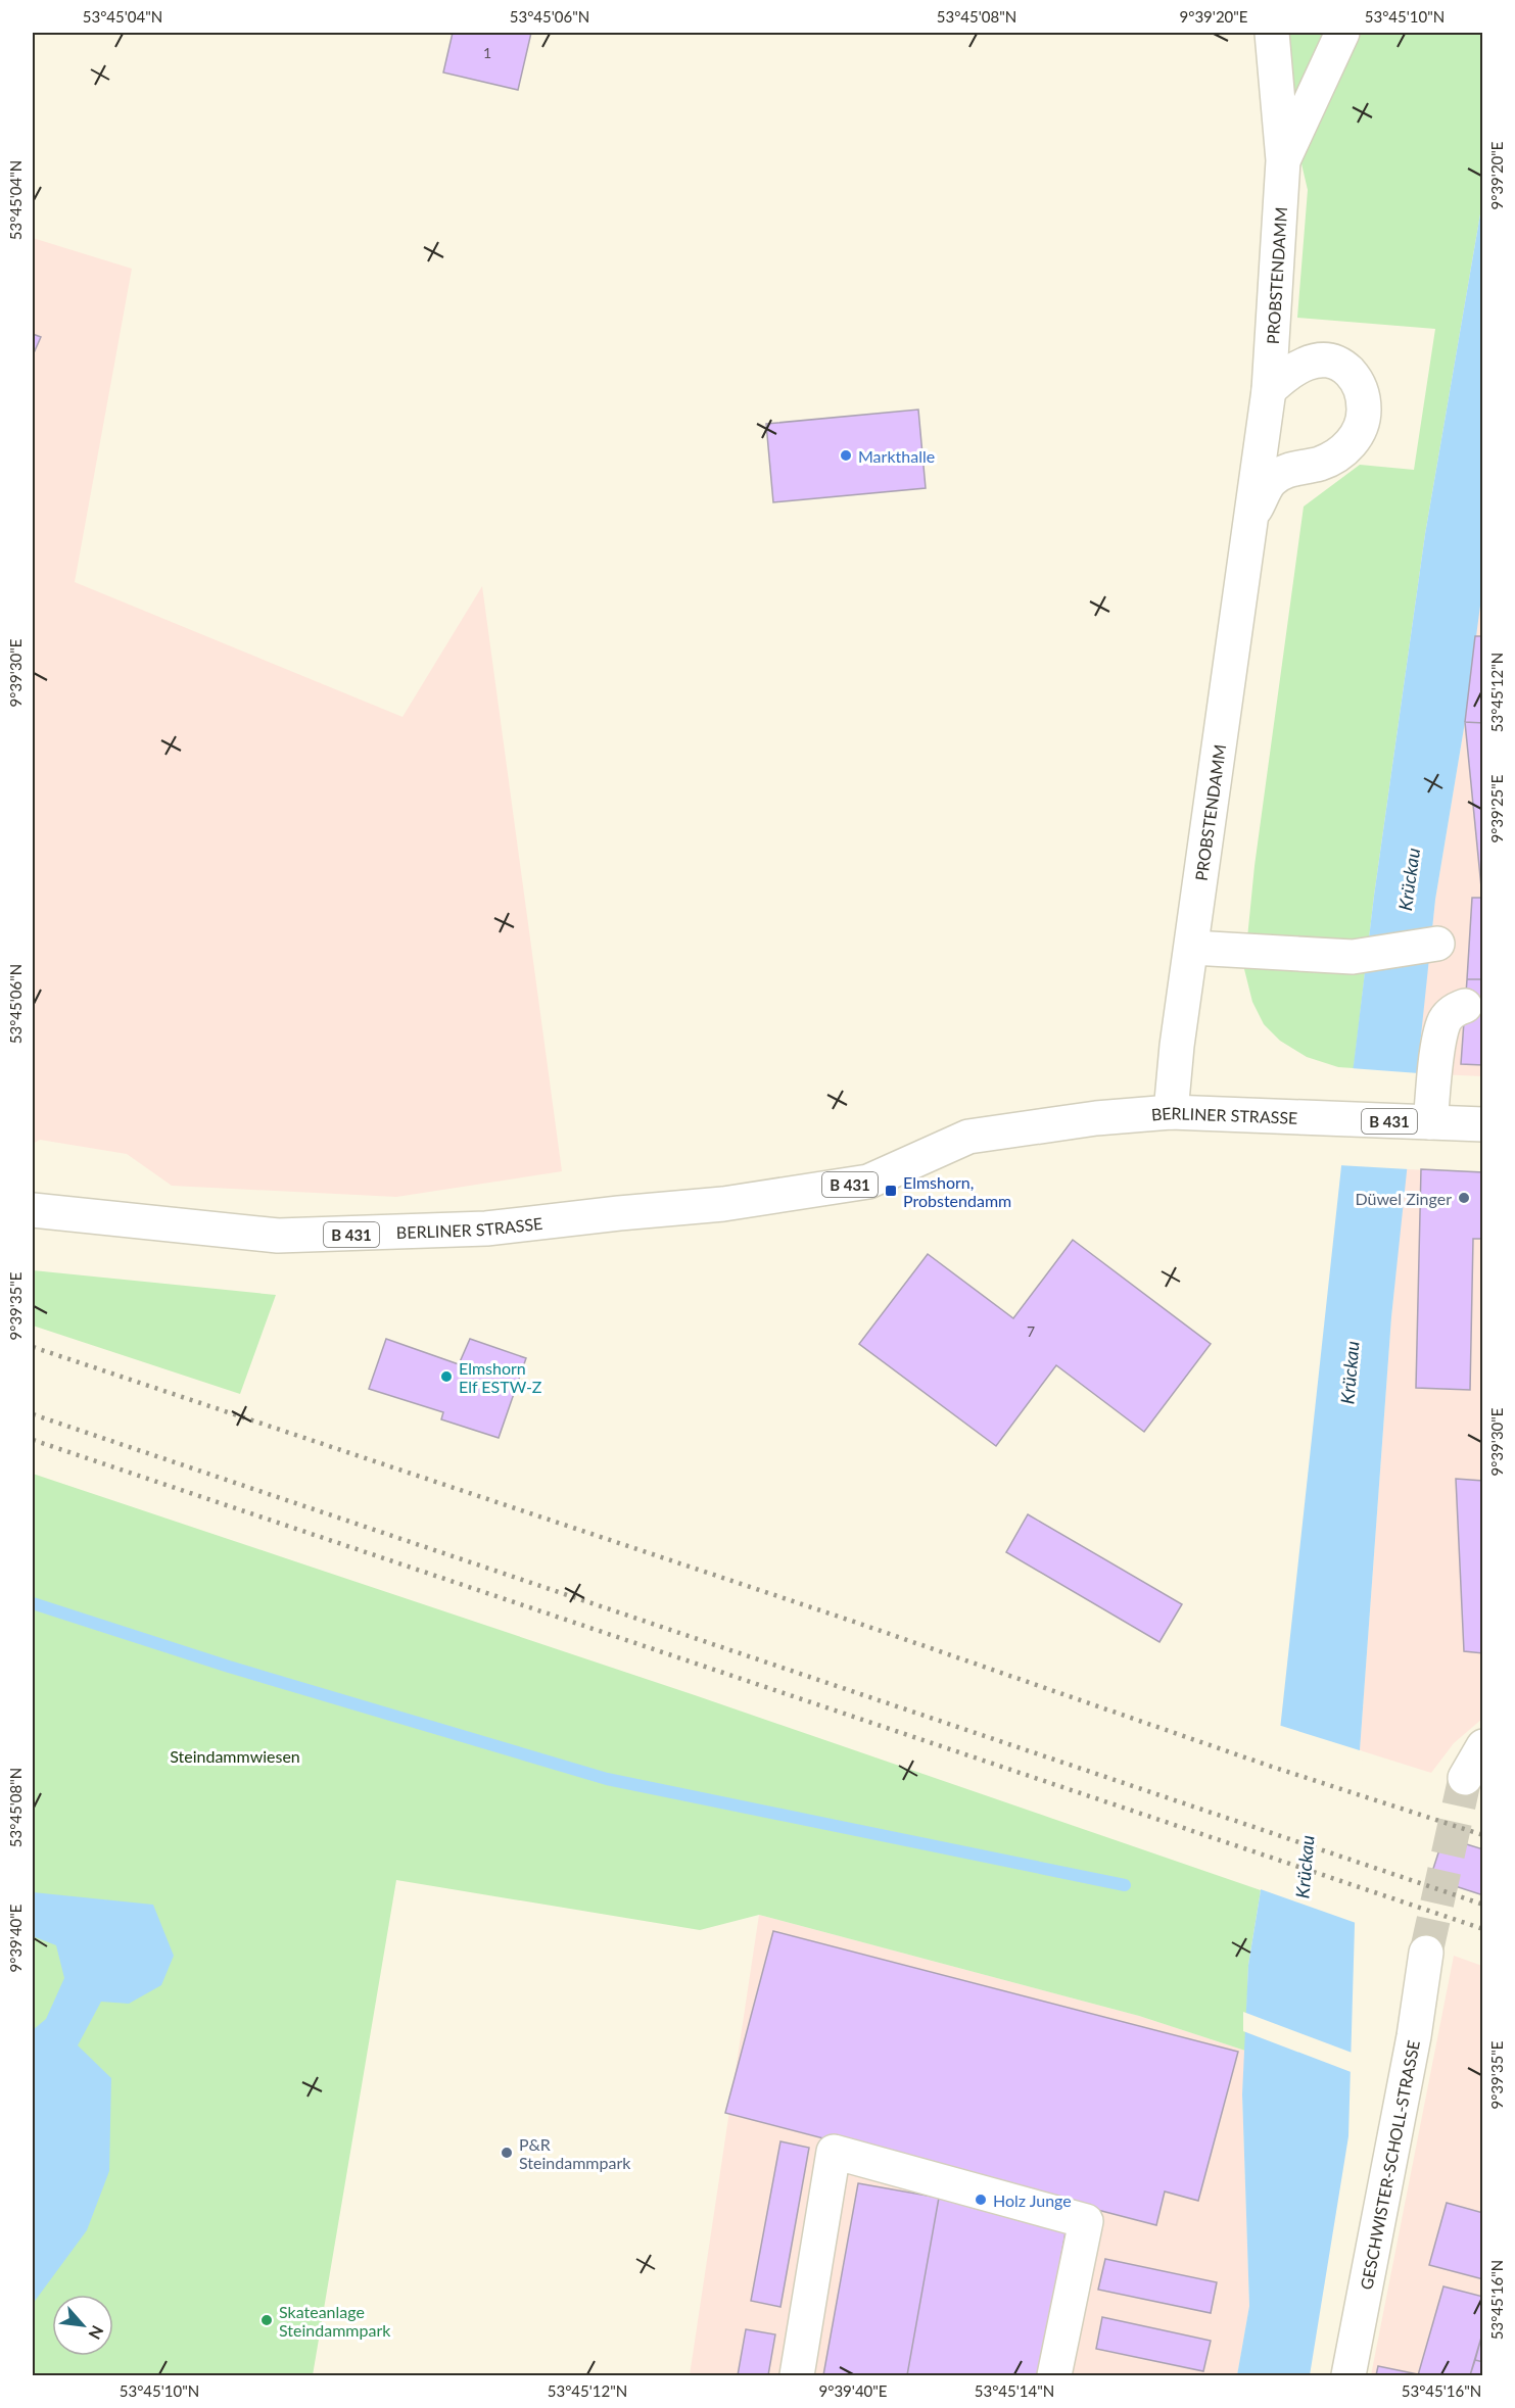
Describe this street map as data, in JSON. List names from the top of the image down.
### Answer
{
  "streets": {
    "street": [
      "PROBSTENDAMM",
      "BERLINER STRASSE",
      "B 431",
      "GESCHWISTER-SCHOLL-STRASSE"
    ]
  },
  "crossings": [
    ["PROBSTENDAMM", "BERLINER STRASSE"]
  ],
  "water": ["Krückau"],
  "parks": ["Steindammwiesen"],
  "places": {
    "other": [
      "Markthalle",
      "Düwel Zinger",
      "Elmshorn Elf ESTW-Z",
      "P&R Steindammpark",
      "Holz Junge",
      "Skateanlage Steindammpark"
    ],
    "transit": ["Elmshorn, Probstendamm"]
  },
  "house_numbers": ["1", "7"],
  "north": "bottom right",
  "coordinates": [
    "53°45'04\"N",
    "53°45'06\"N",
    "53°45'08\"N",
    "9°39'20\"E",
    "53°45'10\"N",
    "9°39'30\"E",
    "53°45'12\"N",
    "9°39'25\"E",
    "9°39'35\"E",
    "9°39'40\"E",
    "53°45'16\"N",
    "53°45'14\"N"
  ]
}
